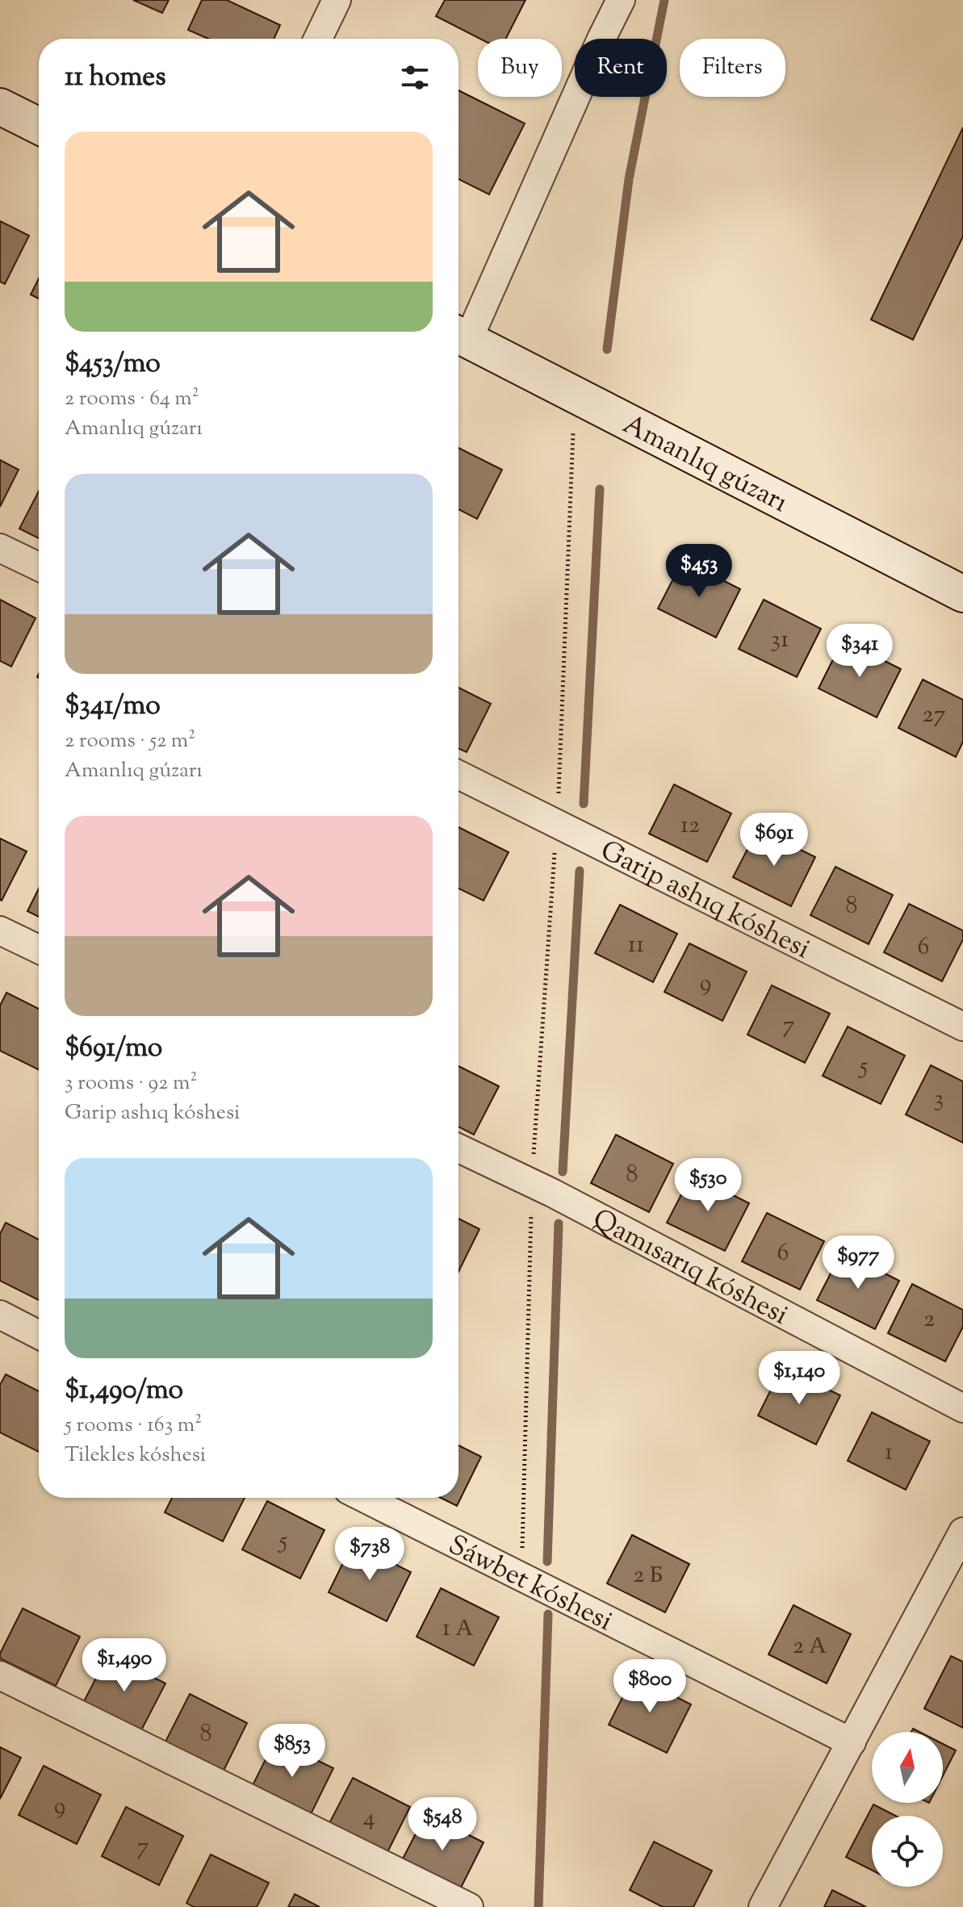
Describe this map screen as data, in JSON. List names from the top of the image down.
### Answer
{
  "streets": {
    "street": [
      "Amanlıq gúzarı",
      "Ǵarip ashıq kóshesi",
      "Qamısarıq kóshesi",
      "Sáwbet kóshesi"
    ]
  },
  "house_numbers": [
    "31",
    "27",
    "12",
    "8",
    "11",
    "6",
    "9",
    "7",
    "5",
    "3",
    "8",
    "6",
    "2",
    "1",
    "5",
    "2 Б",
    "1 А",
    "2 А",
    "8",
    "9",
    "4",
    "7"
  ],
  "north": "top",
  "page": {
    "chip": ["Buy", "Rent", "Filters"],
    "heading": "11 homes",
    "list": [
      {
        "name": "$453/mo",
        "note": "2 rooms · 64 m² · Amanlıq gúzarı"
      },
      {
        "name": "$341/mo",
        "note": "2 rooms · 52 m² · Amanlıq gúzarı"
      },
      {
        "name": "$691/mo",
        "note": "3 rooms · 92 m² · Ǵarip ashıq kóshesi"
      },
      {
        "name": "$1,490/mo",
        "note": "5 rooms · 163 m² · Tilekles kóshesi"
      }
    ],
    "price": [
      "$453",
      "$341",
      "$691",
      "$530",
      "$977",
      "$1,140",
      "$738",
      "$1,490",
      "$800",
      "$853",
      "$548"
    ]
  }
}
